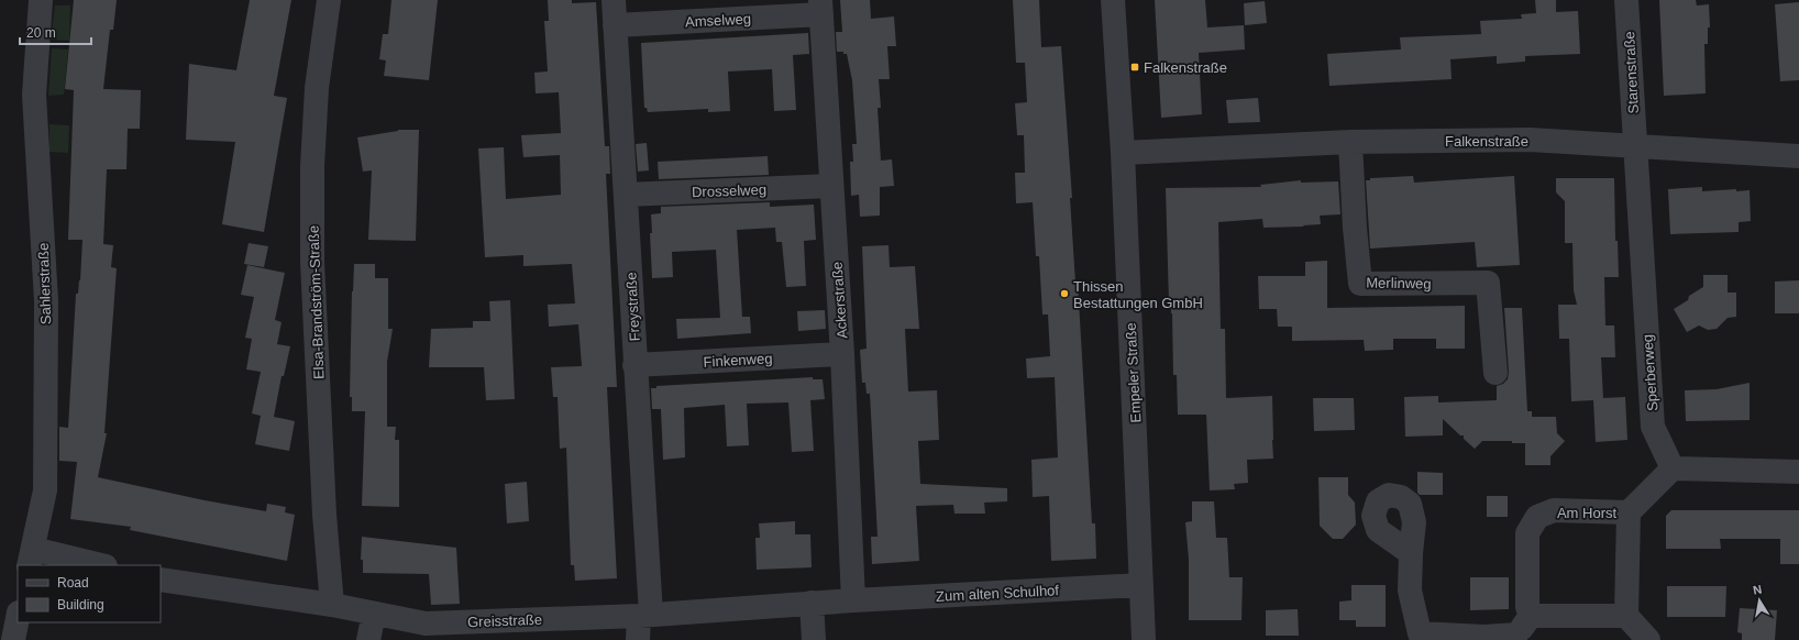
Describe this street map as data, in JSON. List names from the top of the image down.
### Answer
{
  "streets": {
    "street": [
      "Amselweg",
      "Starenstraße",
      "Falkenstraße",
      "Drosselweg",
      "Merlinweg",
      "Sahlerstraße",
      "Ackerstraße",
      "Elsa-Brandström-Straße",
      "Freystraße",
      "Finkenweg",
      "Empeler Straße",
      "Sperberweg",
      "Am Horst",
      "Zum alten Schulhof",
      "Greisstraße"
    ]
  },
  "crossings": [
    ["Amselweg", "Ackerstraße"],
    ["Amselweg", "Freystraße"],
    ["Starenstraße", "Falkenstraße"],
    ["Starenstraße", "Sperberweg"],
    ["Falkenstraße", "Merlinweg"],
    ["Falkenstraße", "Empeler Straße"],
    ["Falkenstraße", "Sperberweg"],
    ["Drosselweg", "Ackerstraße"],
    ["Drosselweg", "Freystraße"],
    ["Ackerstraße", "Finkenweg"],
    ["Ackerstraße", "Zum alten Schulhof"],
    ["Ackerstraße", "Greisstraße"],
    ["Elsa-Brandström-Straße", "Greisstraße"],
    ["Freystraße", "Finkenweg"],
    ["Freystraße", "Greisstraße"],
    ["Empeler Straße", "Zum alten Schulhof"],
    ["Sperberweg", "Am Horst"],
    ["Zum alten Schulhof", "Greisstraße"]
  ],
  "places": {
    "transit": ["Falkenstraße"],
    "other": ["Thissen Bestattungen GmbH"]
  },
  "legend": ["Road", "Building"],
  "scale_bar": "20 m",
  "north": "top"
}
